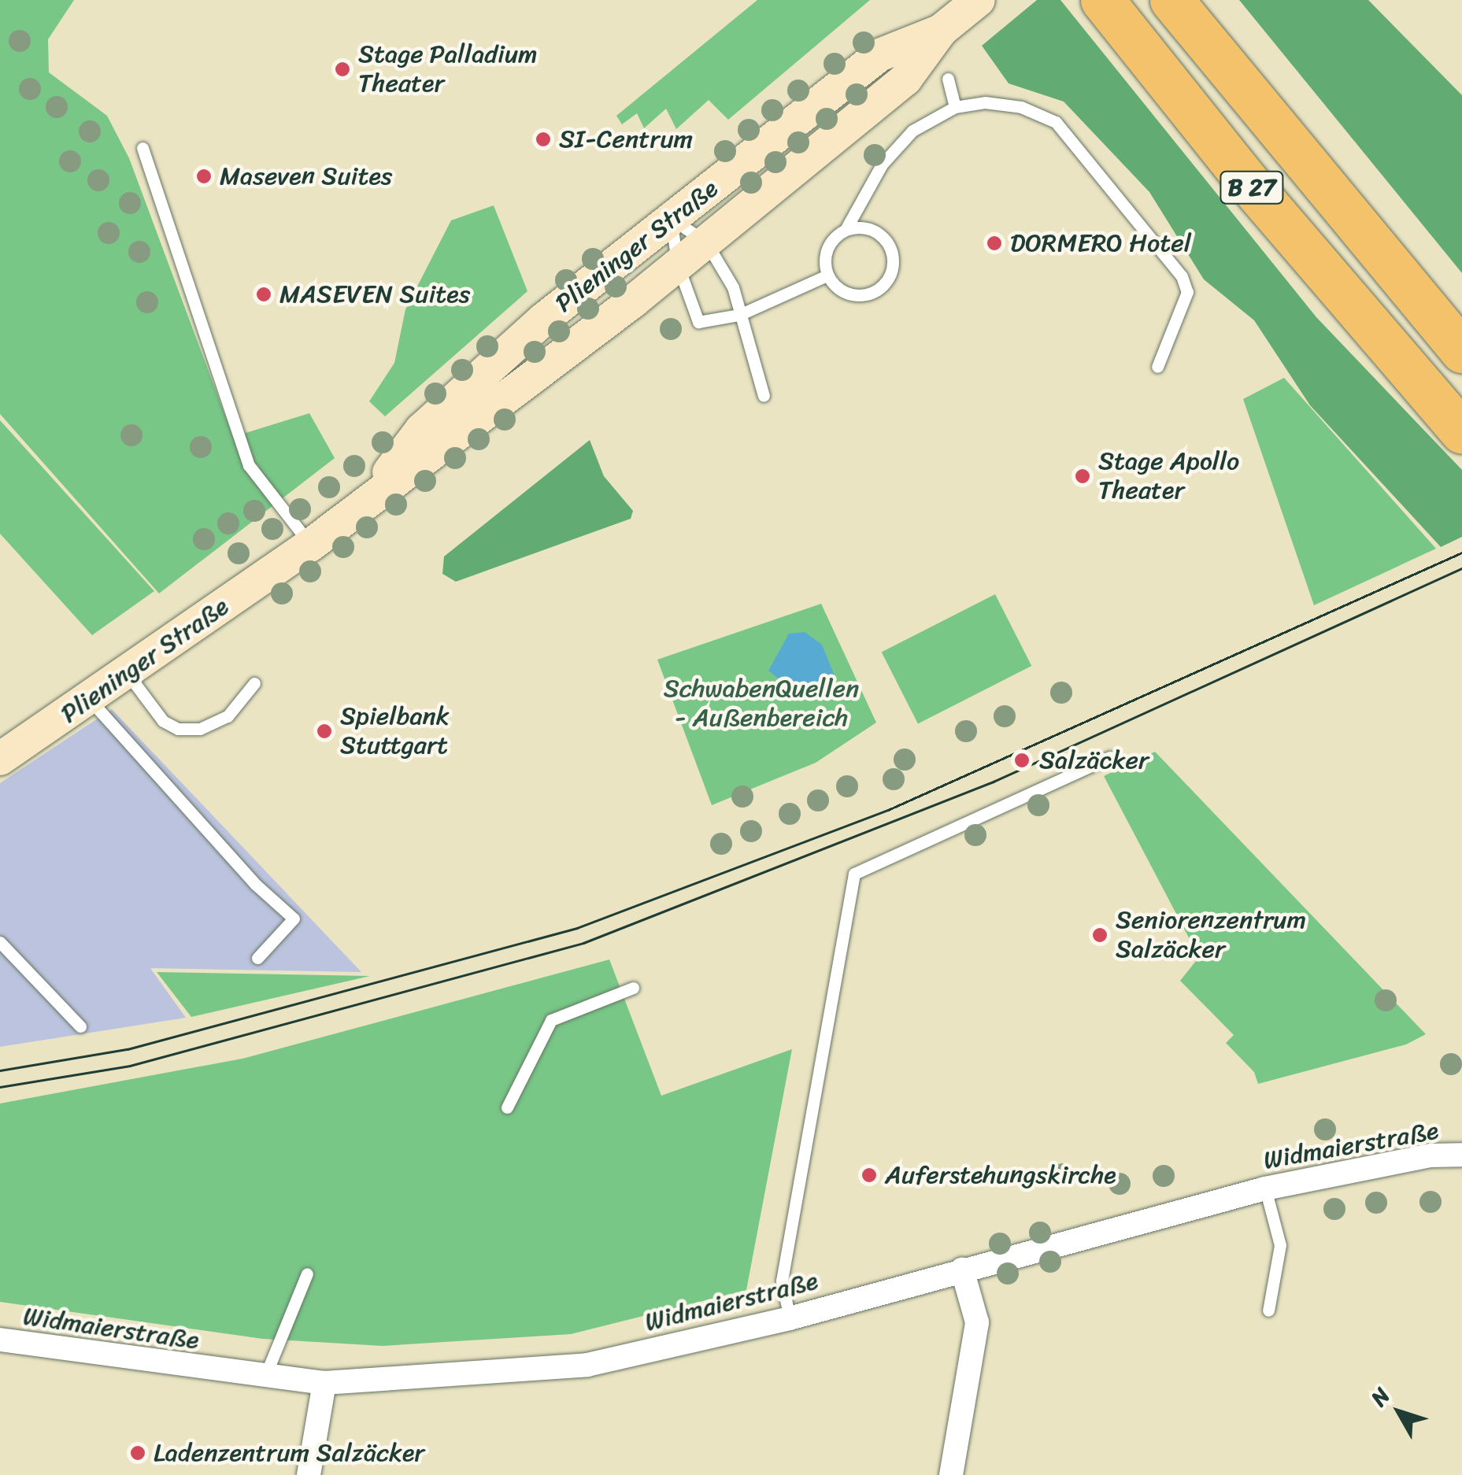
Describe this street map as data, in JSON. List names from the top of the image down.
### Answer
{
  "streets": {
    "highway": ["B 27"],
    "main road": ["Plieninger Straße"],
    "street": ["Widmaierstraße"]
  },
  "parks": ["SchwabenQuellen - Außenbereich"],
  "places": [
    "Stage Palladium Theater",
    "SI-Centrum",
    "Maseven Suites",
    "DORMERO Hotel",
    "MASEVEN Suites",
    "Stage Apollo Theater",
    "Spielbank Stuttgart",
    "Salzäcker",
    "Seniorenzentrum Salzäcker",
    "Auferstehungskirche",
    "Ladenzentrum Salzäcker"
  ],
  "north": "top left"
}
